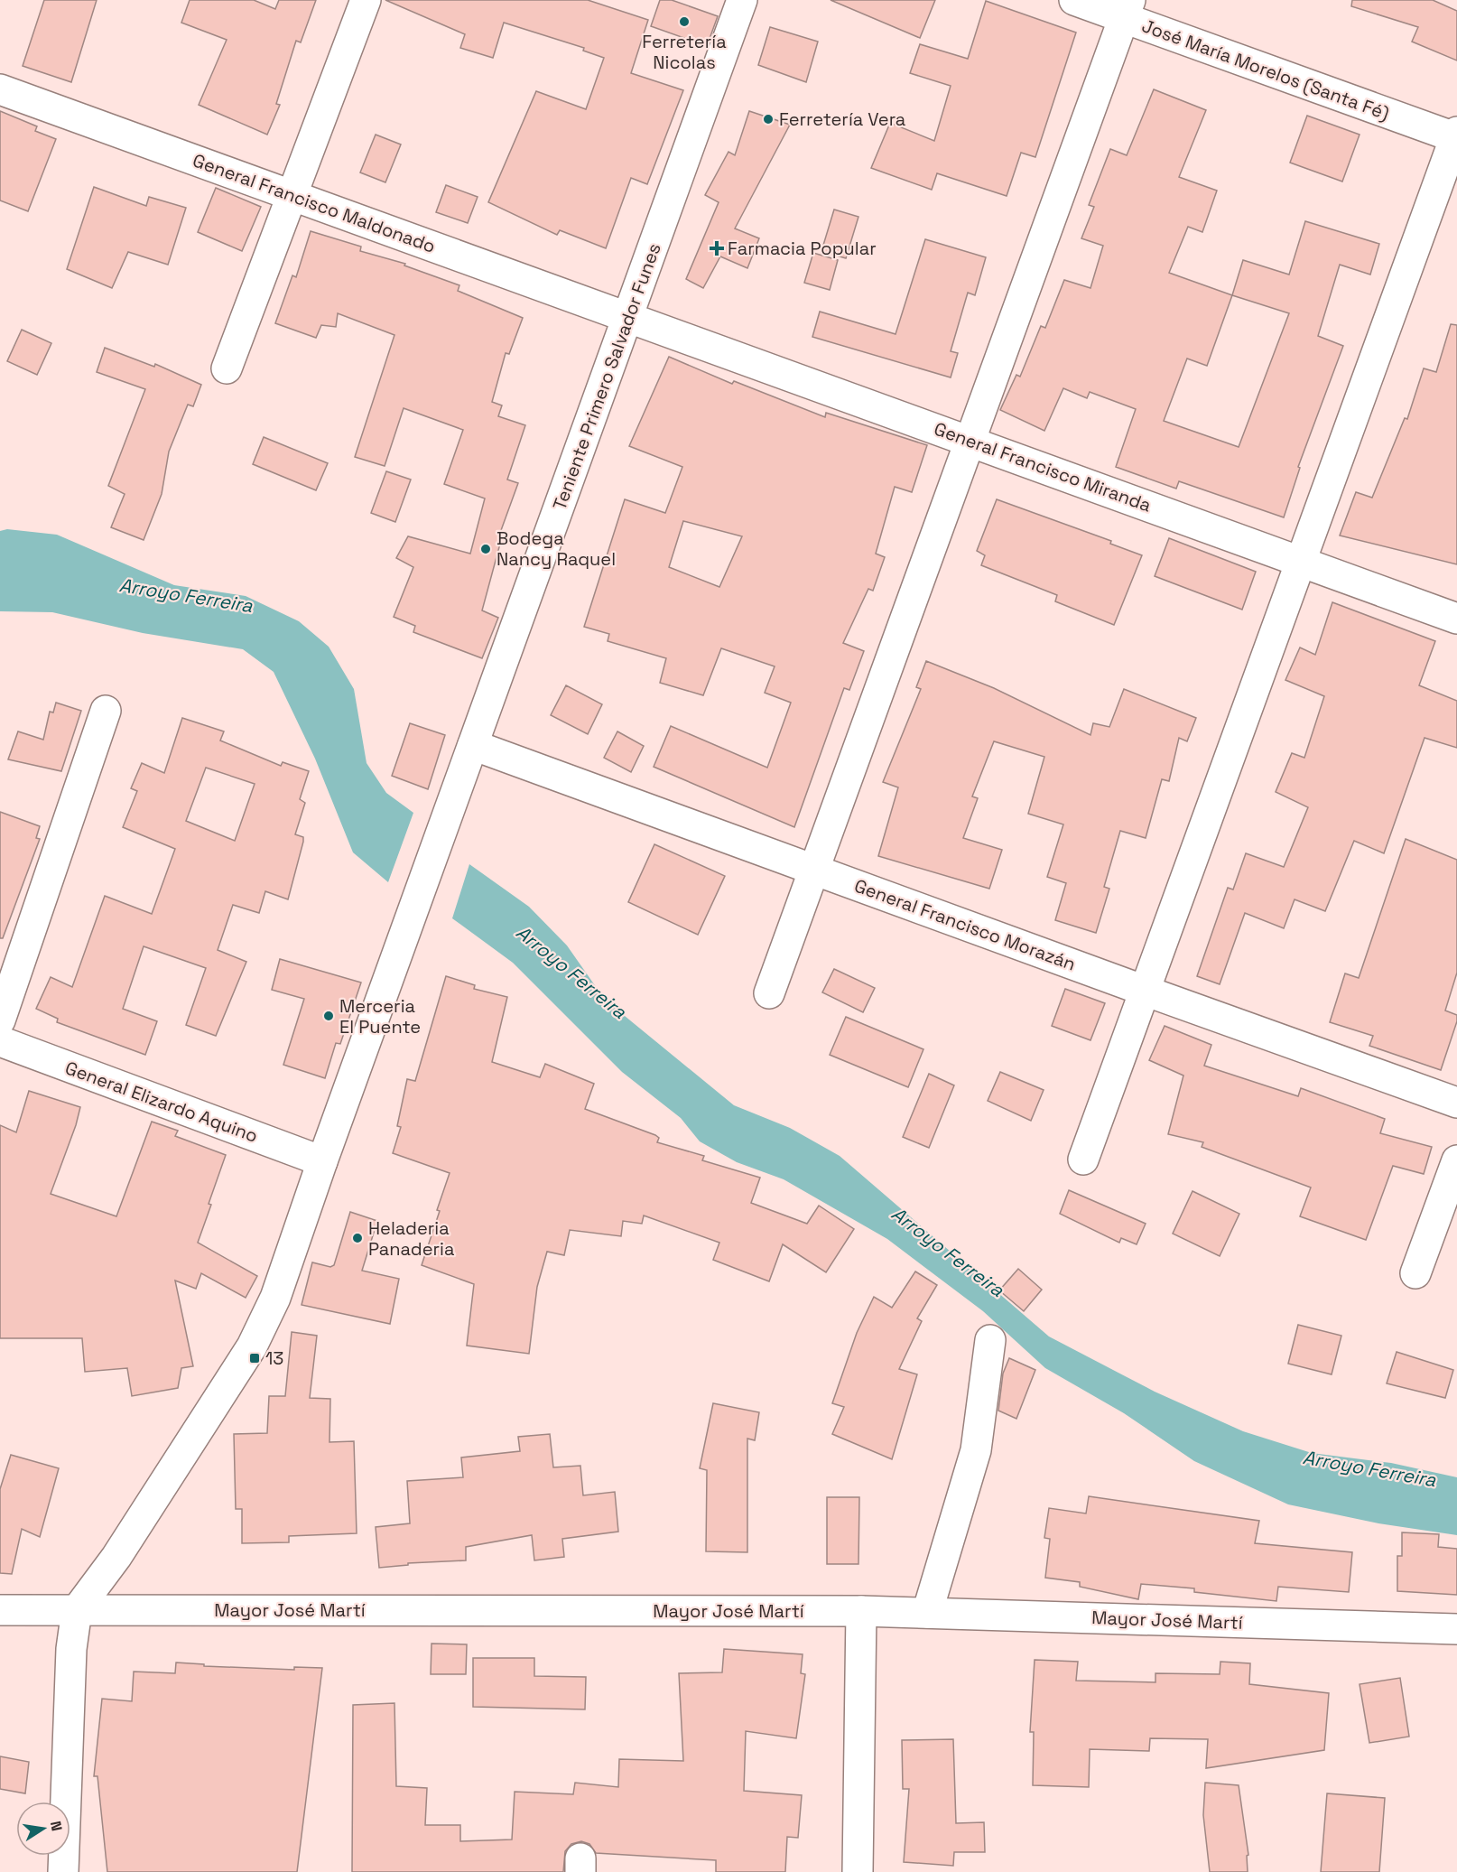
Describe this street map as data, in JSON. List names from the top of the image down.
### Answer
{
  "streets": {
    "street": [
      "José María Morelos (Santa Fé)",
      "General Francisco Maldonado",
      "Teniente Primero Salvador Funes",
      "General Francisco Miranda",
      "General Francisco Morazán",
      "General Elizardo Aquino",
      "Mayor José Martí"
    ]
  },
  "crossings": [
    ["General Francisco Maldonado", "Teniente Primero Salvador Funes"],
    ["General Francisco Maldonado", "General Francisco Miranda"],
    ["Teniente Primero Salvador Funes", "General Francisco Miranda"],
    ["Teniente Primero Salvador Funes", "General Francisco Morazán"],
    ["Teniente Primero Salvador Funes", "General Elizardo Aquino"],
    ["Teniente Primero Salvador Funes", "Mayor José Martí"]
  ],
  "water": ["Arroyo Ferreira"],
  "places": {
    "other": [
      "Ferretería Nicolas",
      "Ferretería Vera",
      "Bodega Nancy Raquel",
      "Merceria El Puente",
      "Heladeria Panaderia"
    ],
    "health": ["Farmacia Popular"],
    "transit": ["13"]
  },
  "north": "right"
}
